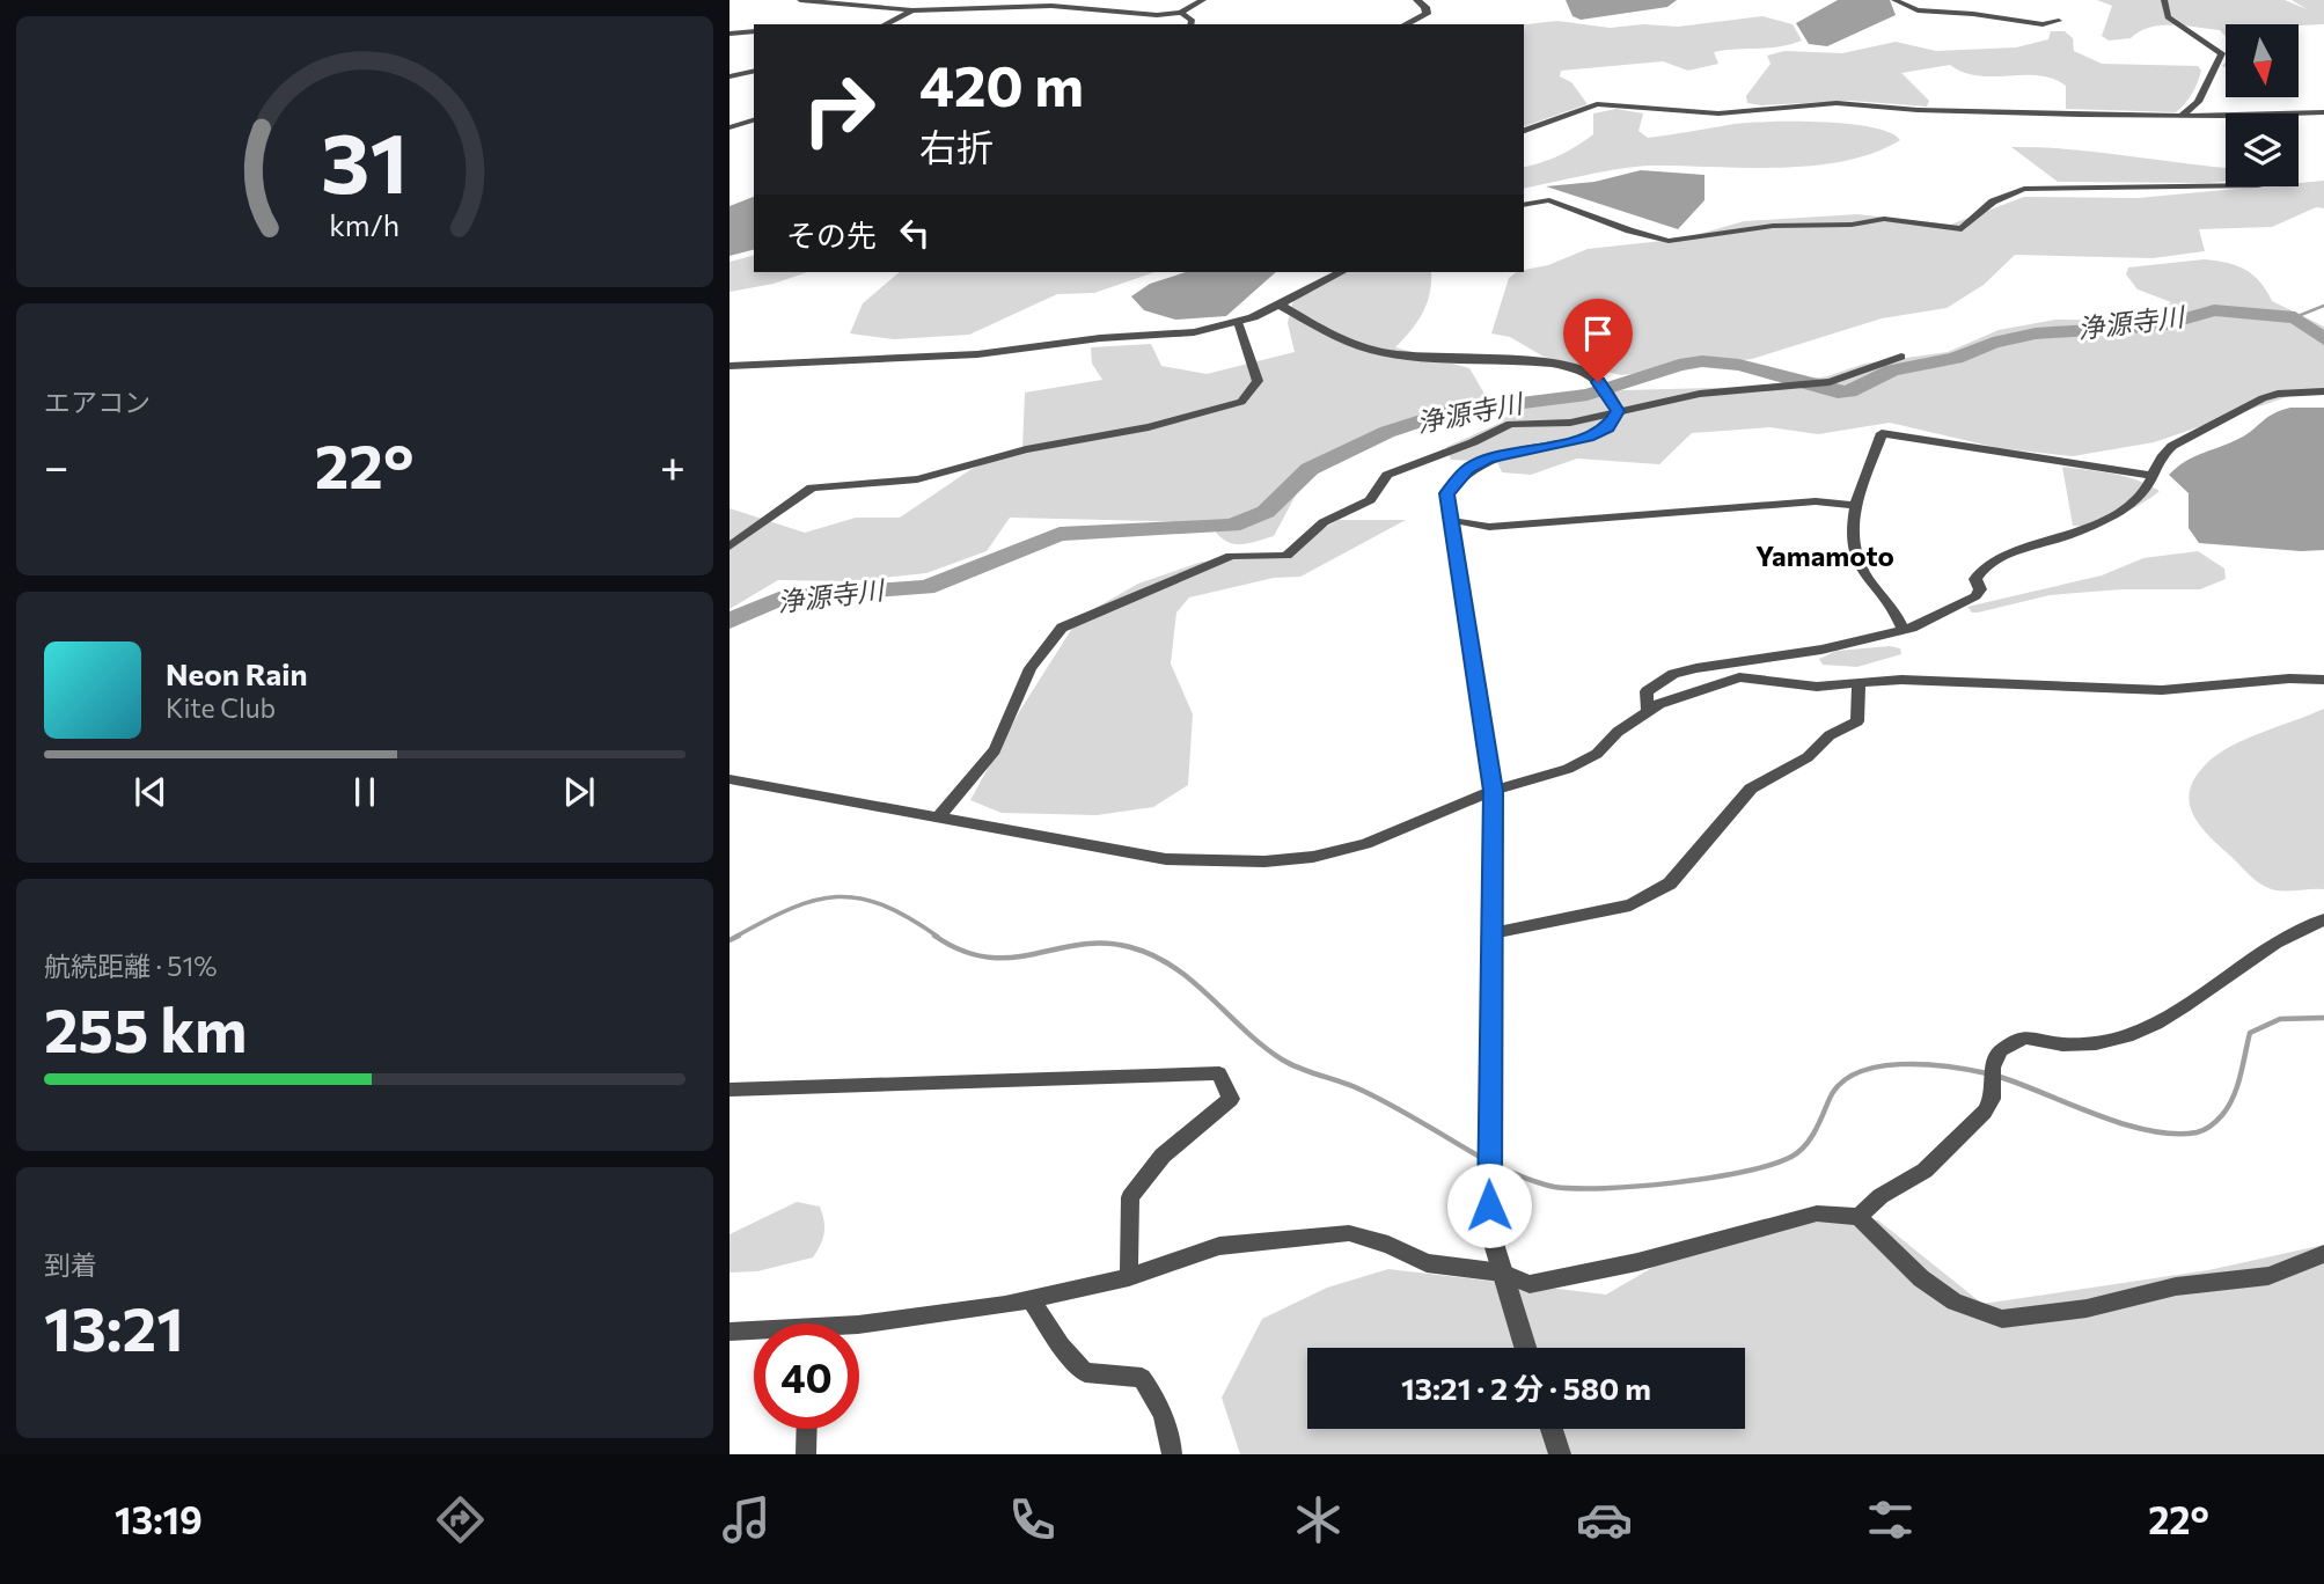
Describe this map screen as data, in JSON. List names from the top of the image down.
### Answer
{
  "districts": ["Yamamoto"],
  "water": ["浄源寺川"],
  "north": "bottom",
  "page": {
    "turn": ["420 m", "右折"],
    "then": "その先",
    "tile": [
      "エアコン",
      ["航続距離 · 51%", "255 km"],
      ["到着", "13:21"]
    ],
    "heat": ["−", "22°", "+"],
    "song": ["Neon Rain", "Kite Club"],
    "limit": "40",
    "trip": "13:21 · 2 分 · 580 m",
    "tabs": ["13:19", "22°"],
    "gauge": ["31", "km/h"]
  }
}
